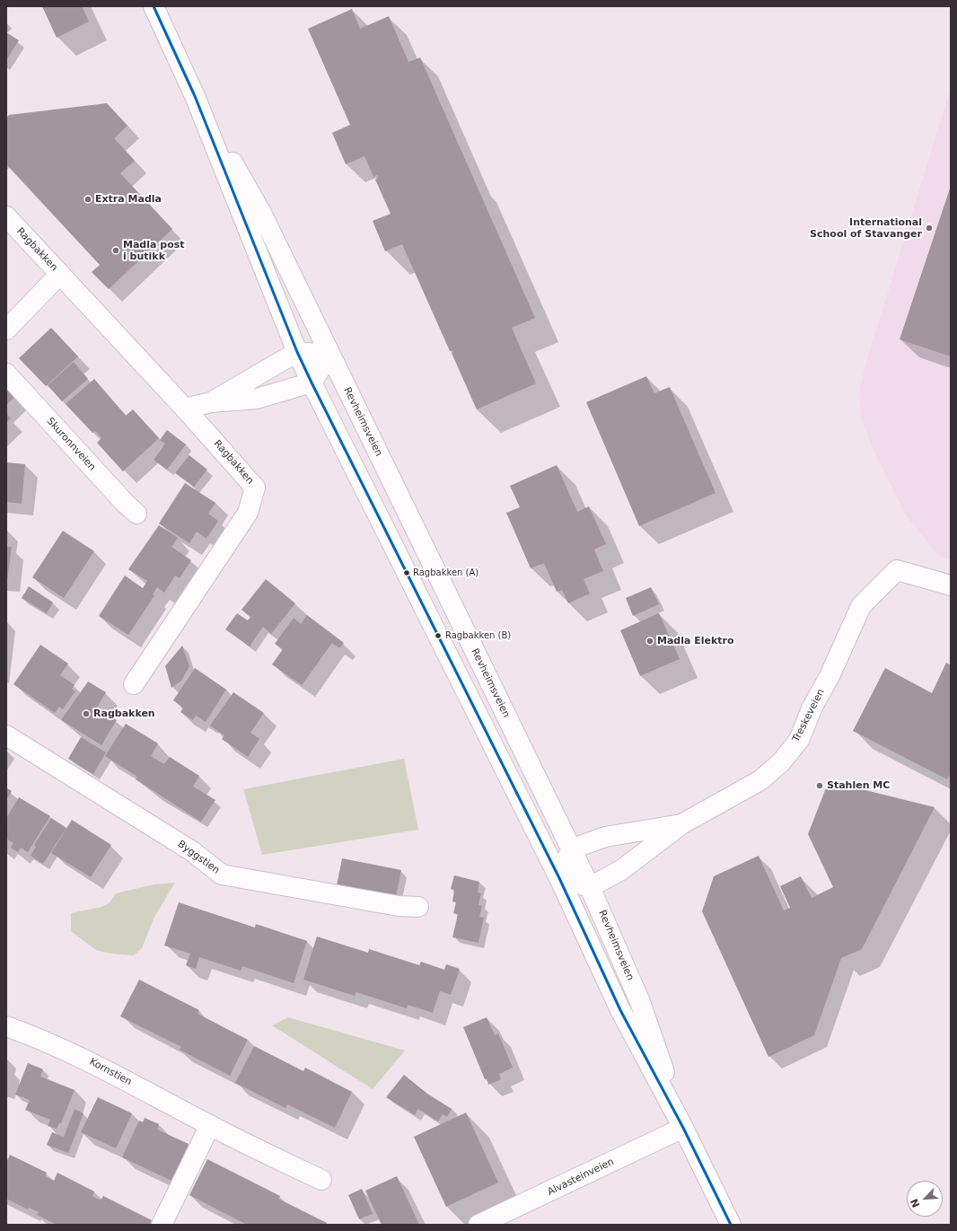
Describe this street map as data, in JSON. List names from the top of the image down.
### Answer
{
  "streets": {
    "street": [
      "Ragbakken",
      "Revheimsveien",
      "Skuronnveien",
      "Treskeveien",
      "Byggstien",
      "Kornstien",
      "Alvasteinveien"
    ]
  },
  "crossings": [
    ["Revheimsveien", "Treskeveien"],
    ["Revheimsveien", "Alvasteinveien"]
  ],
  "places": [
    "Extra Madla",
    "International School of Stavanger",
    "Madla post i butikk",
    "Ragbakken (A)",
    "Ragbakken (B)",
    "Madla Elektro",
    "Ragbakken",
    "Stahlen MC"
  ],
  "north": "bottom left"
}
